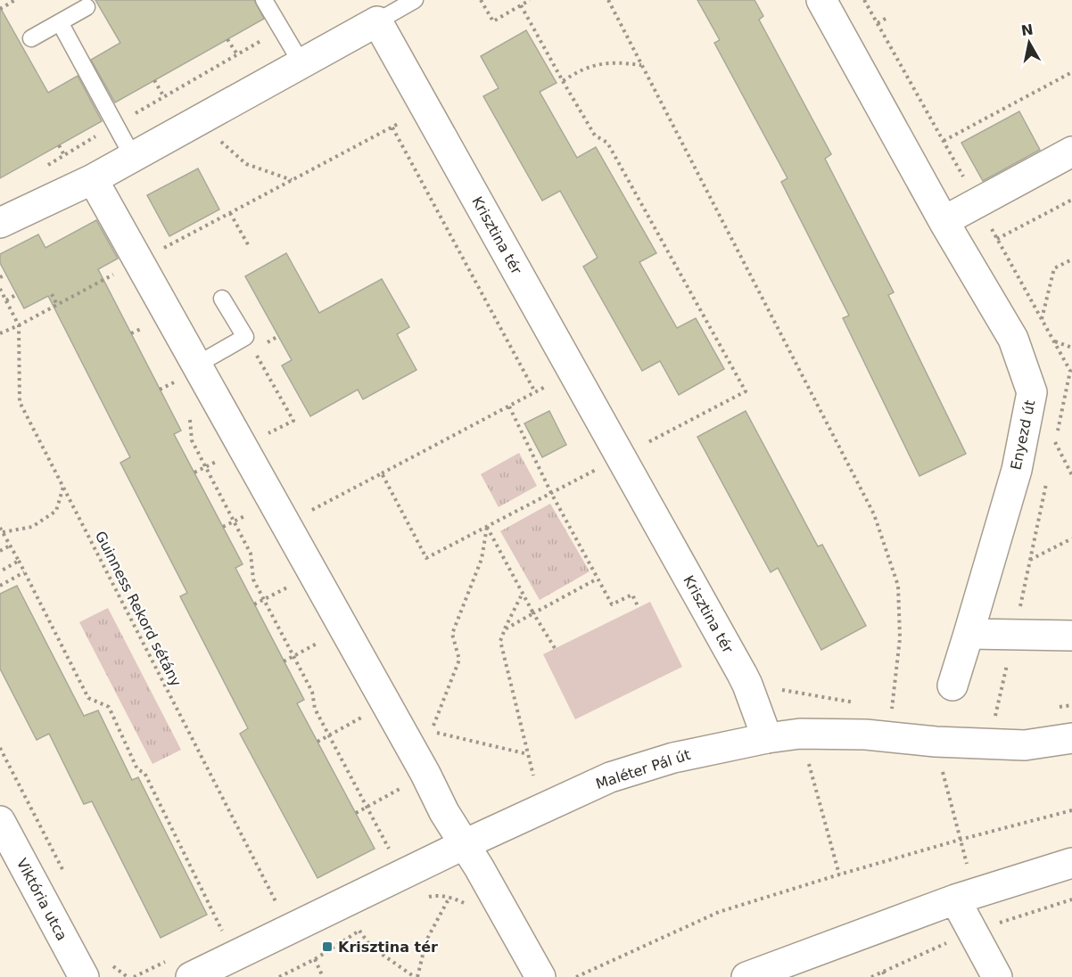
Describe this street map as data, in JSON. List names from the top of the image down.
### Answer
{
  "streets": {
    "street": [
      "Krisztina tér",
      "Enyezd út",
      "Maléter Pál út",
      "Viktória utca"
    ],
    "path": ["Guinness Rekord sétány"]
  },
  "crossings": [
    ["Krisztina tér", "Maléter Pál út"],
    ["Guinness Rekord sétány", "Maléter Pál út"]
  ],
  "places": {
    "transit": ["Krisztina tér"]
  },
  "north": "top"
}
